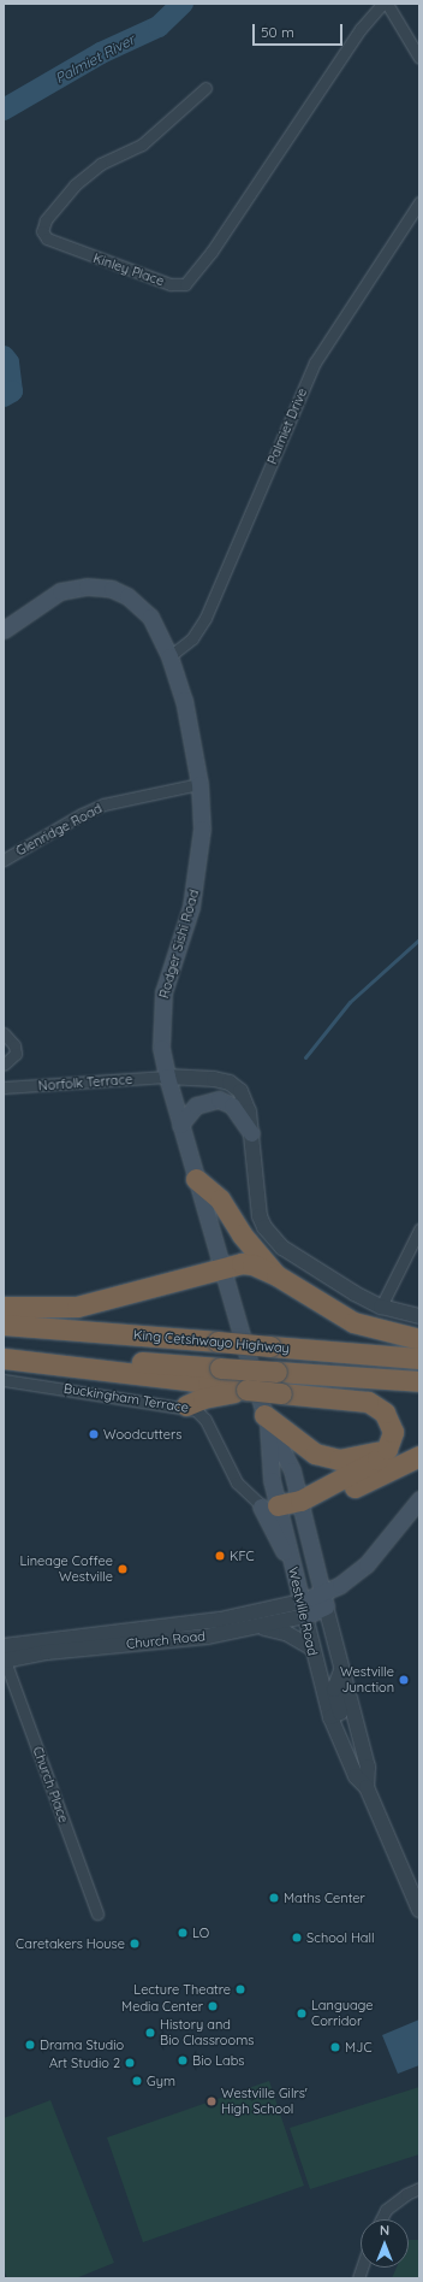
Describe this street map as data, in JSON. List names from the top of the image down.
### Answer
{
  "streets": {
    "highway": ["King Cetshwayo Highway"],
    "main road": ["Rodger Sishi Road", "Westville Road", "Church Road"],
    "street": [
      "Kinley Place",
      "Palmiet Drive",
      "Glenridge Road",
      "Norfolk Terrace",
      "Buckingham Terrace",
      "Church Place"
    ]
  },
  "crossings": [
    ["Palmiet Drive", "Rodger Sishi Road"],
    ["Glenridge Road", "Rodger Sishi Road"],
    ["Rodger Sishi Road", "Norfolk Terrace"],
    ["Rodger Sishi Road", "Westville Road"],
    ["Buckingham Terrace", "Westville Road"],
    ["Westville Road", "Church Road"],
    ["Church Road", "Church Place"]
  ],
  "water": ["Palmiet River"],
  "places": [
    "Woodcutters",
    "KFC",
    "Lineage Coffee Westville",
    "Westville Junction",
    "Maths Center",
    "LO",
    "School Hall",
    "Caretakers House",
    "Lecture Theatre",
    "Media Center",
    "Language Corridor",
    "History and Bio Classrooms",
    "Drama Studio",
    "MJC",
    "Bio Labs",
    "Art Studio 2",
    "Gym",
    "Westville Gilrs' High School"
  ],
  "scale_bar": "50 m",
  "north": "top"
}
